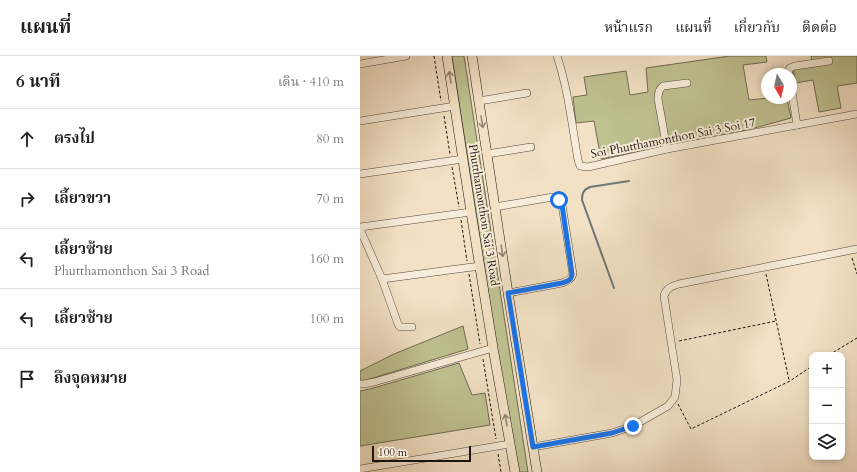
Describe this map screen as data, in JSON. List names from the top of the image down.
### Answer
{
  "streets": {
    "main road": ["Phutthamonthon Sai 3 Road"],
    "street": ["Soi Phutthamonthon Sai 3 Soi 17"]
  },
  "scale_bar": "100 m",
  "north": "bottom",
  "page": {
    "header": "แผนที่",
    "nav": [
      "หน้าแรก",
      "แผนที่",
      "เกี่ยวกับ",
      "ติดต่อ"
    ],
    "heading": ["6 นาที", "เดิน · 410 m"],
    "list": [
      ["ตรงไป", "80 m"],
      ["เลี้ยวขวา", "70 m"],
      ["เลี้ยวซ้าย", "Phutthamonthon Sai 3 Road", "160 m"],
      ["เลี้ยวซ้าย", "100 m"],
      "ถึงจุดหมาย"
    ],
    "map_buttons": ["+", "−"],
    "scale": "100 m"
  }
}
